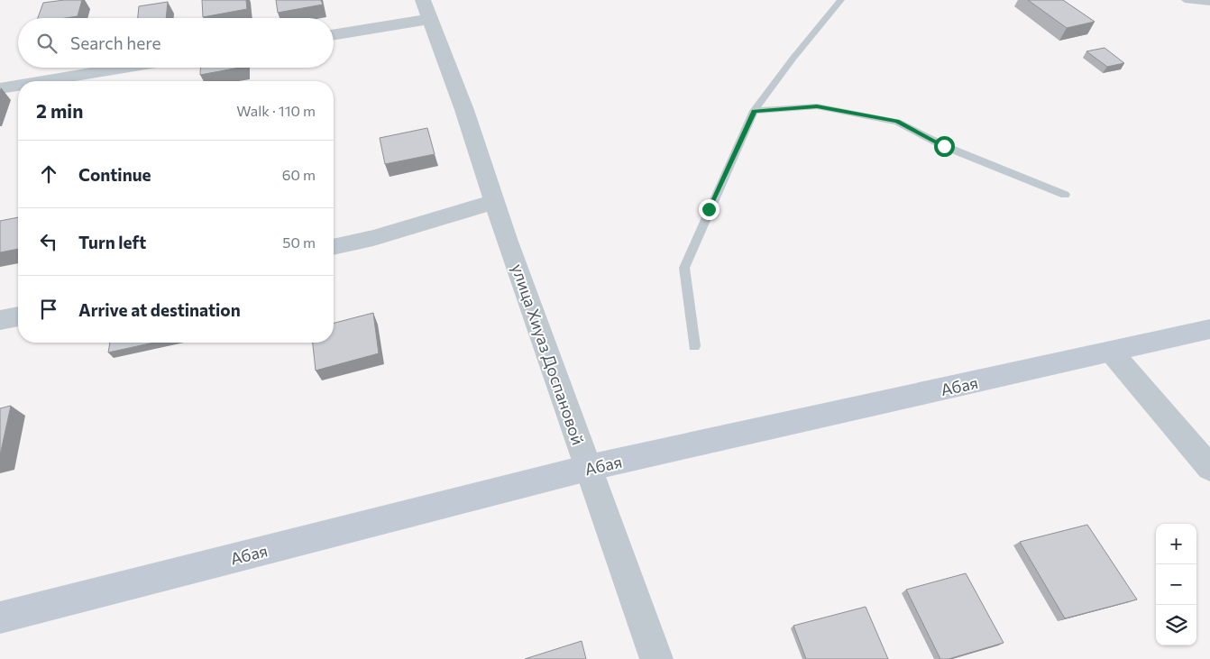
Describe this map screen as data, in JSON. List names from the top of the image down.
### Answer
{
  "streets": {
    "street": ["улица Хиуаз Доспановой", "Абая"]
  },
  "crossings": [
    ["улица Хиуаз Доспановой", "Абая"]
  ],
  "page": {
    "search": "Search here",
    "heading": ["2 min", "Walk · 110 m"],
    "list": [
      ["Continue", "60 m"],
      ["Turn left", "50 m"],
      "Arrive at destination"
    ],
    "map_buttons": ["+", "−"]
  }
}
